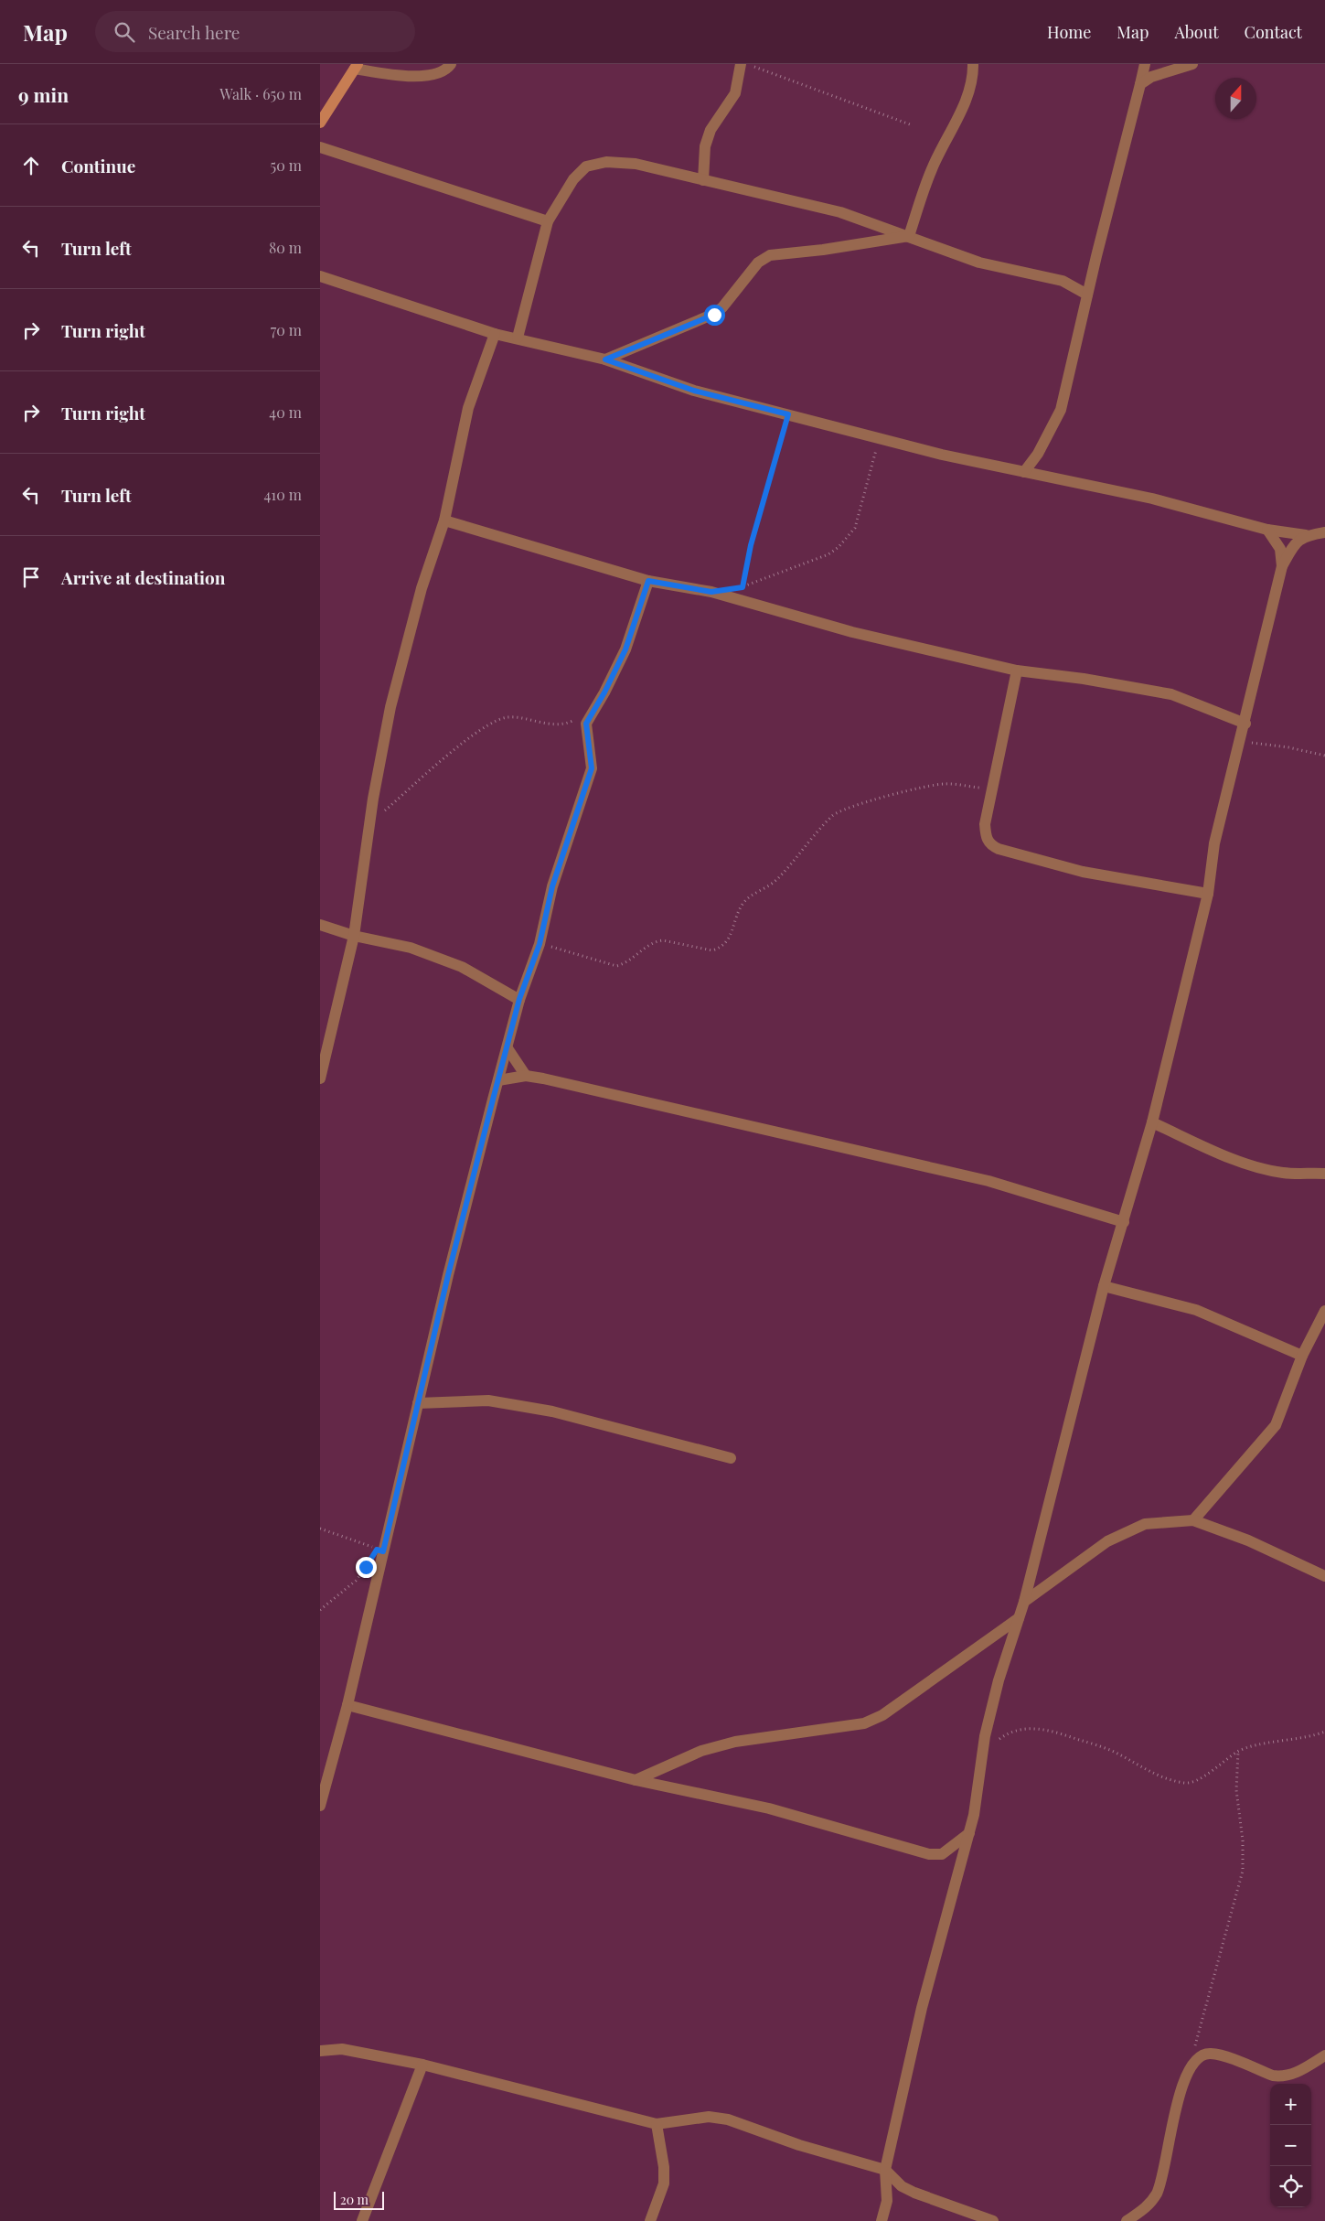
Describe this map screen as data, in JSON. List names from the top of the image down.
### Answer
{
  "scale_bar": "20 m",
  "north": "top",
  "page": {
    "header": "Map",
    "search": "Search here",
    "nav": [
      "Home",
      "Map",
      "About",
      "Contact"
    ],
    "heading": ["9 min", "Walk · 650 m"],
    "list": [
      ["Continue", "50 m"],
      ["Turn left", "80 m"],
      ["Turn right", "70 m"],
      ["Turn right", "40 m"],
      ["Turn left", "410 m"],
      "Arrive at destination"
    ],
    "map_buttons": ["+", "−"],
    "scale": "20 m"
  }
}
